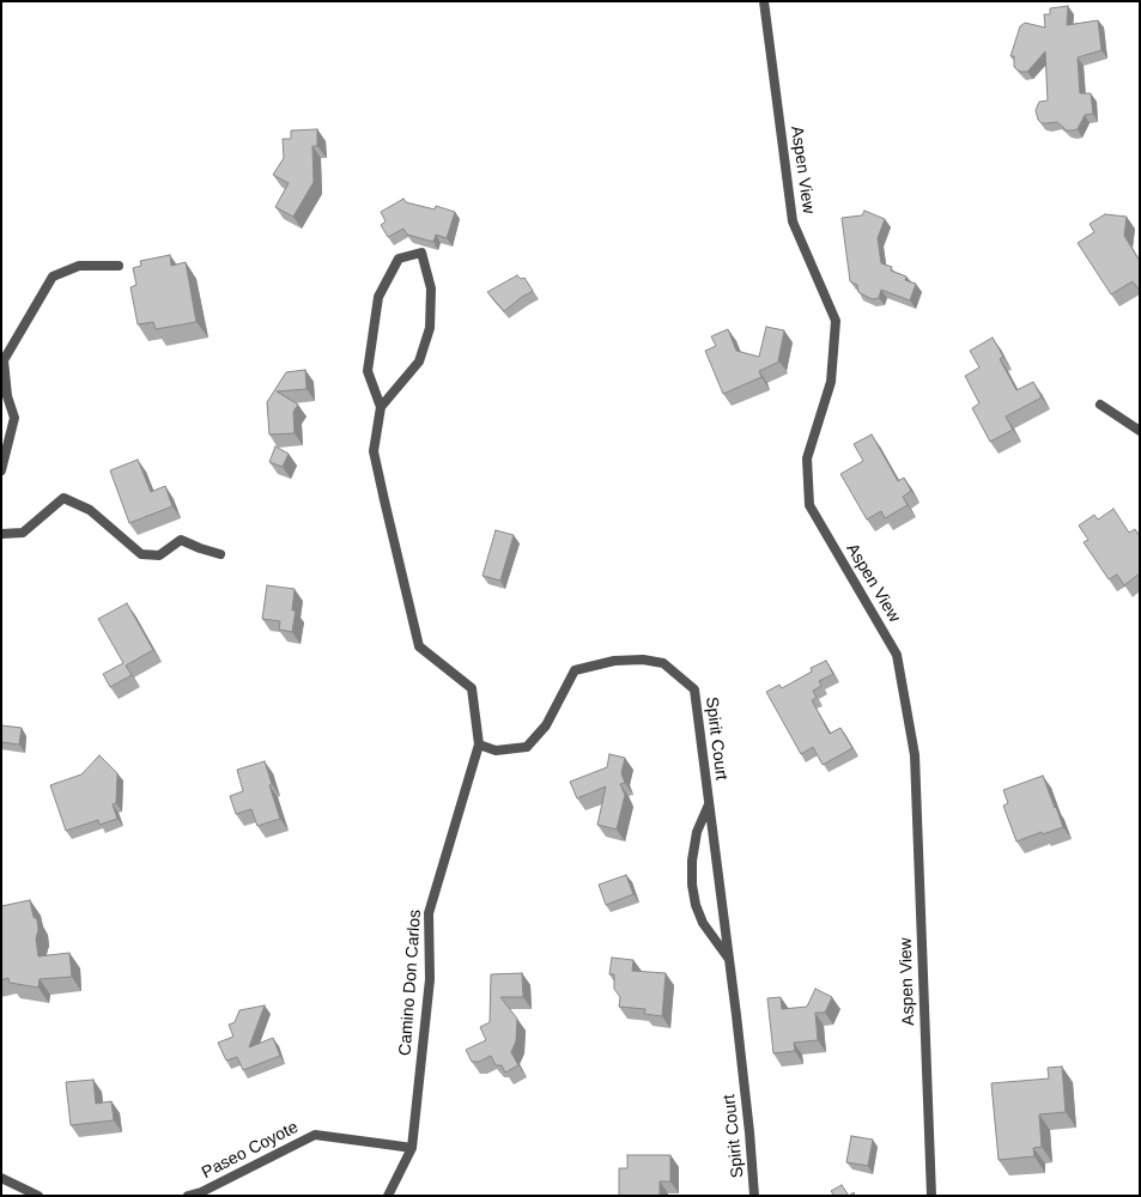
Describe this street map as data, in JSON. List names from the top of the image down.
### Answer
{
  "streets": {
    "street": [
      "Aspen View",
      "Spirit Court",
      "Camino Don Carlos",
      "Paseo Coyote"
    ]
  },
  "crossings": [
    ["Spirit Court", "Camino Don Carlos"],
    ["Camino Don Carlos", "Paseo Coyote"]
  ]
}
